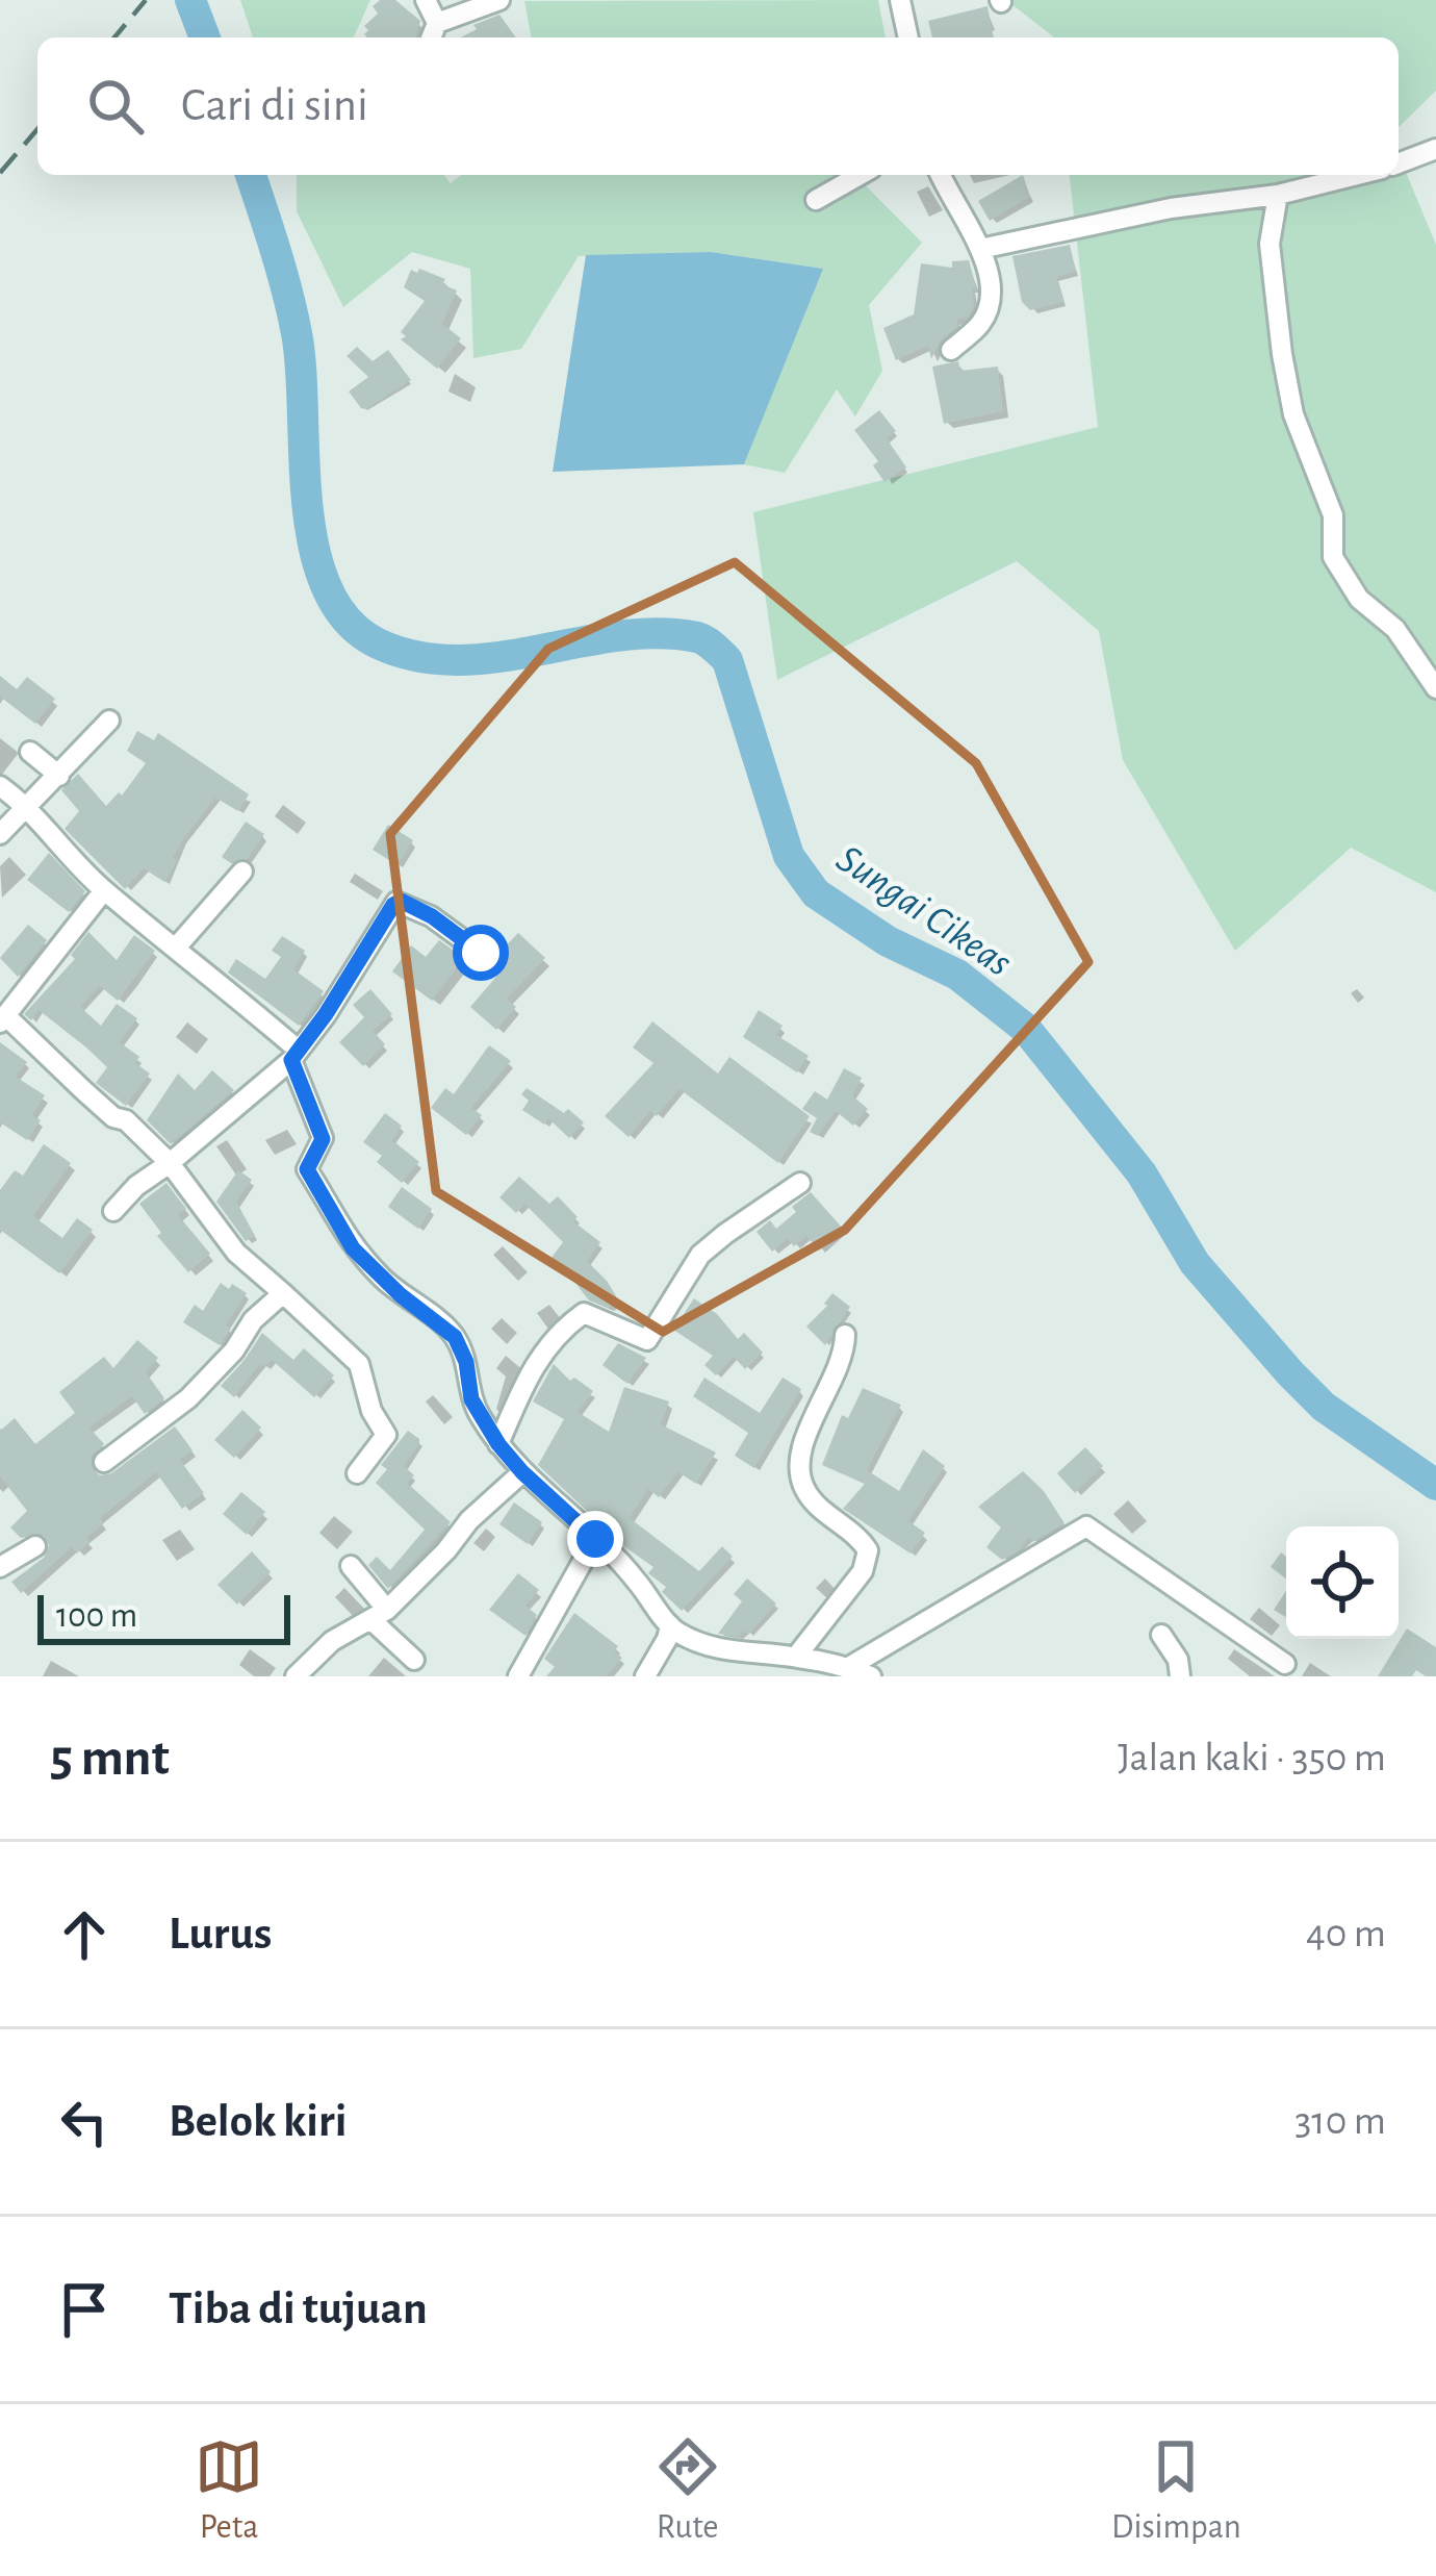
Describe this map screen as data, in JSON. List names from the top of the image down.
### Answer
{
  "water": ["Sungai Cikeas"],
  "scale_bar": "100 m",
  "page": {
    "search": "Cari di sini",
    "scale": "100 m",
    "heading": ["5 mnt", "Jalan kaki · 350 m"],
    "list": [
      ["Lurus", "40 m"],
      ["Belok kiri", "310 m"],
      "Tiba di tujuan"
    ],
    "nav": ["Peta", "Rute", "Disimpan"]
  }
}
